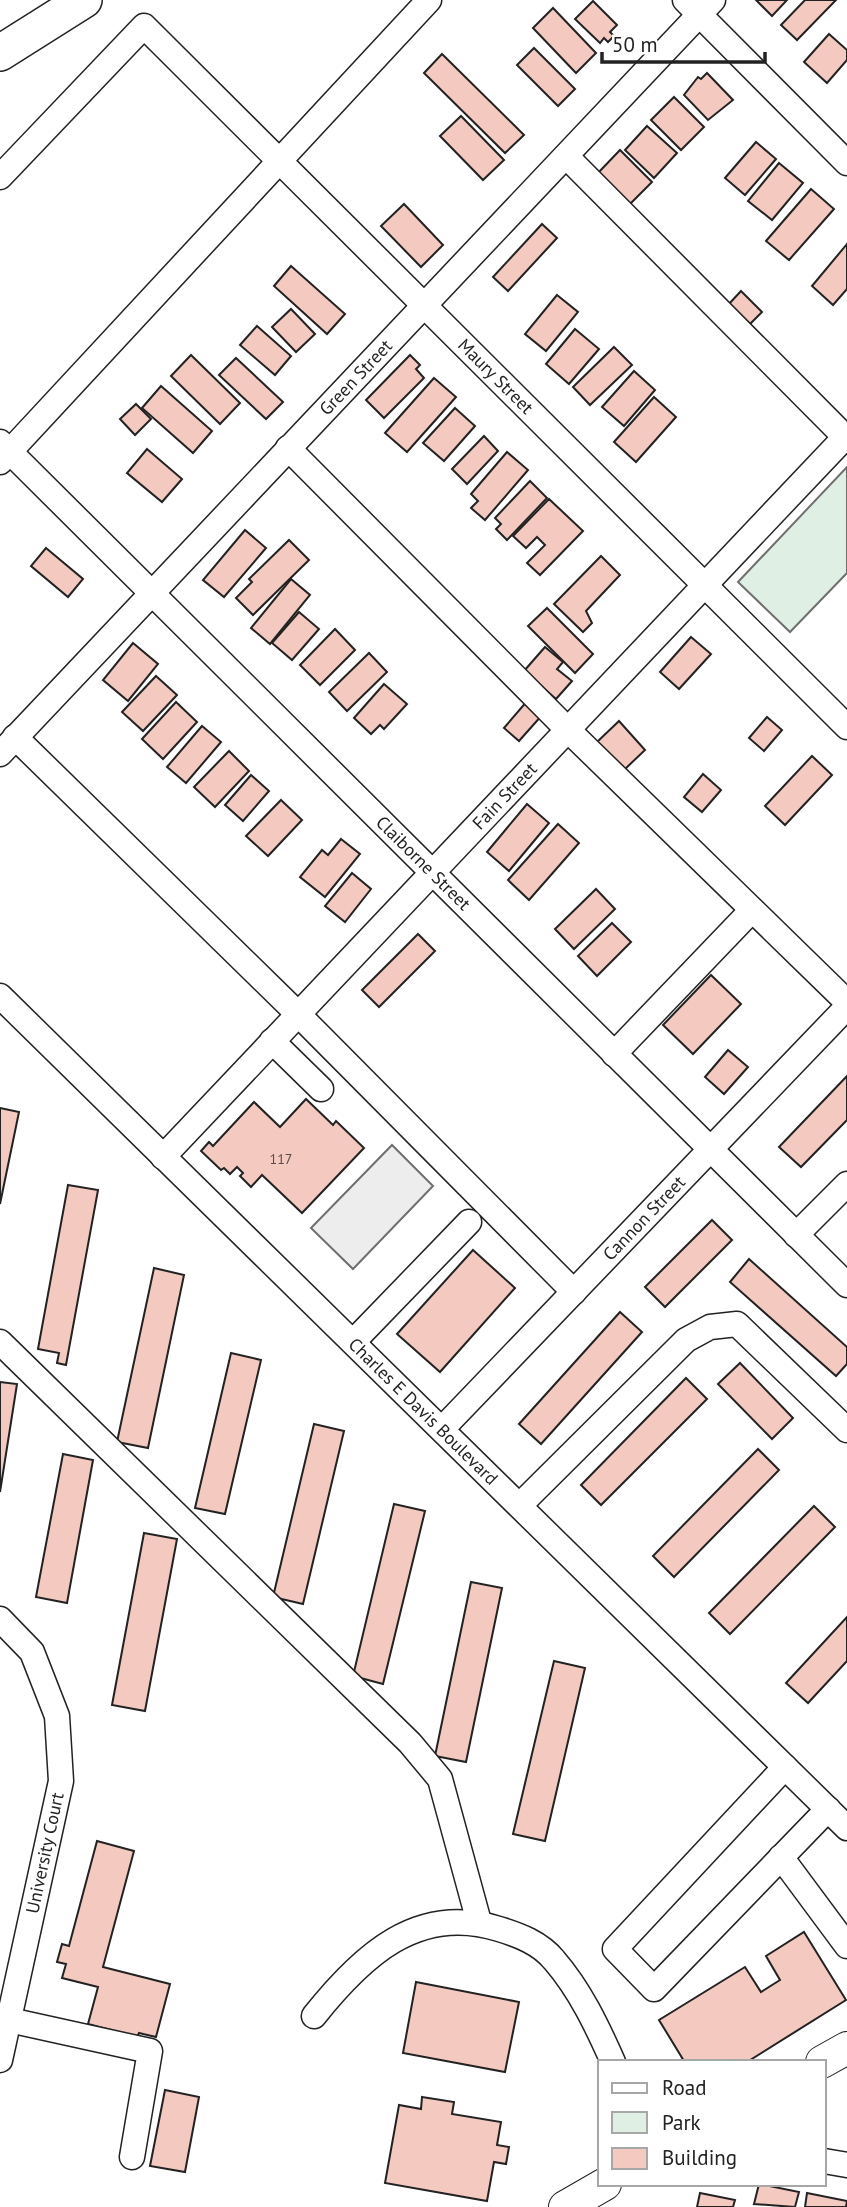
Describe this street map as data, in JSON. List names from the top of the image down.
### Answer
{
  "streets": {
    "street": [
      "Green Street",
      "Maury Street",
      "Fain Street",
      "Claiborne Street",
      "Cannon Street",
      "Charles E Davis Boulevard",
      "University Court"
    ]
  },
  "crossings": [
    ["Green Street", "Maury Street"],
    ["Green Street", "Claiborne Street"],
    ["Maury Street", "Fain Street"],
    ["Fain Street", "Claiborne Street"],
    ["Fain Street", "Charles E Davis Boulevard"],
    ["Claiborne Street", "Cannon Street"],
    ["Cannon Street", "Charles E Davis Boulevard"]
  ],
  "house_numbers": ["117"],
  "legend": ["Road", "Park", "Building"],
  "scale_bar": "50 m"
}
